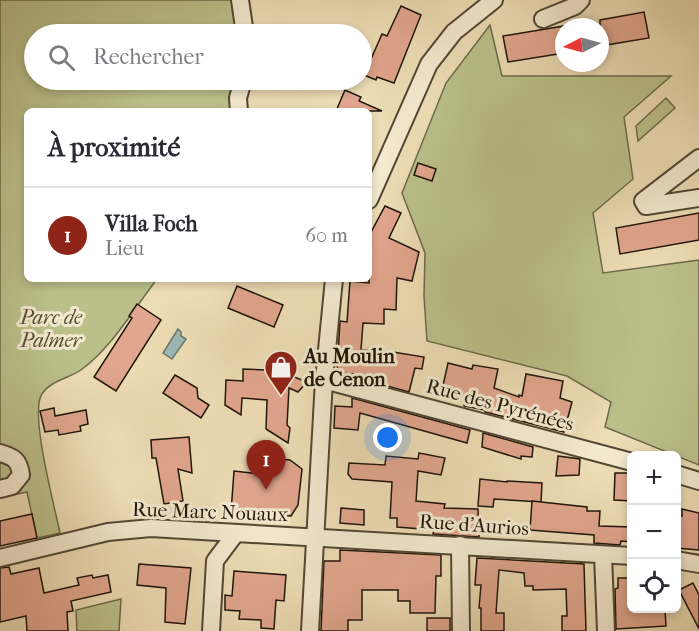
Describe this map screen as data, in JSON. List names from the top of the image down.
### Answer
{
  "streets": {
    "street": ["Rue des Pyrénées", "Rue Marc Nouaux", "Rue d'Aurios"]
  },
  "crossings": [
    ["Rue Marc Nouaux", "Rue d'Aurios"]
  ],
  "parks": ["Parc de Palmer"],
  "places": {
    "shop": ["Au Moulin de Cenon"]
  },
  "north": "left",
  "page": {
    "search": "Rechercher",
    "heading": "À proximité",
    "list": [
      {
        "mark": "1",
        "name": "Villa Foch",
        "note": "Lieu",
        "value": "60 m"
      }
    ],
    "pins": "1",
    "map_buttons": ["+", "−"]
  }
}
